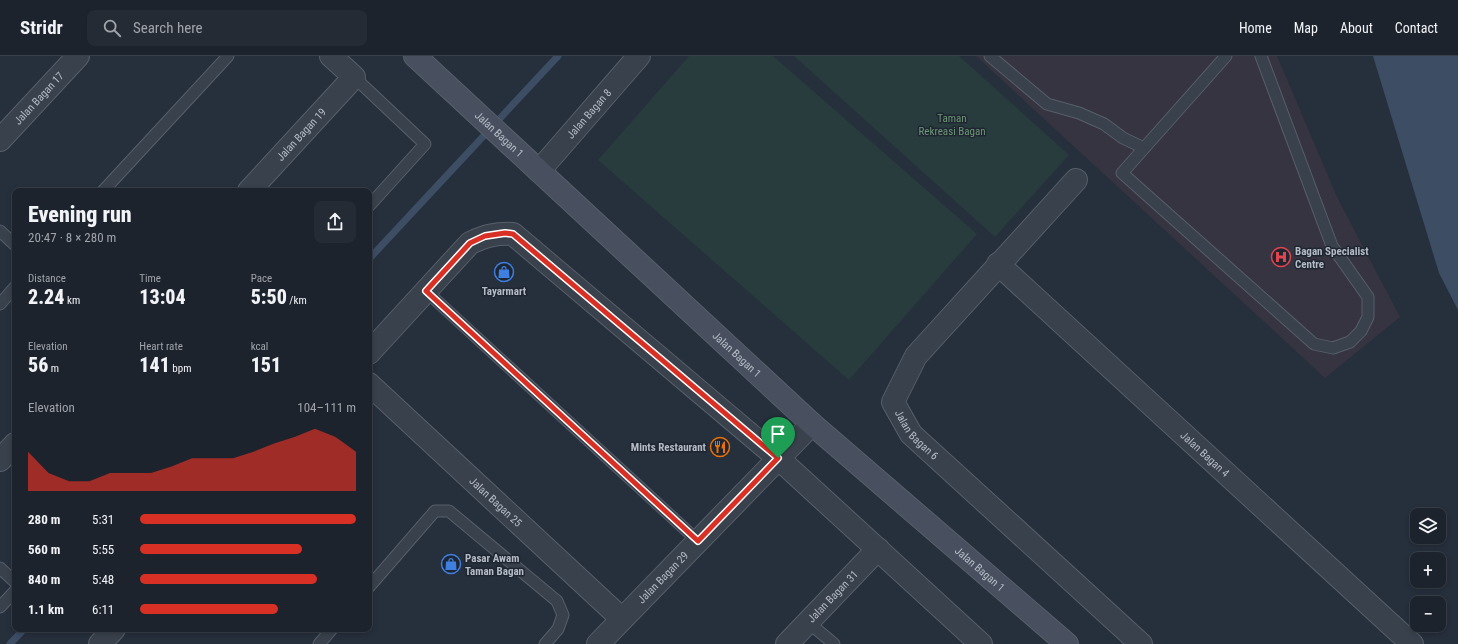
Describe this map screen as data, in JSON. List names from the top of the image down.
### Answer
{
  "streets": {
    "street": [
      "Jalan Bagan 17",
      "Jalan Bagan 8",
      "Jalan Bagan 19",
      "Jalan Bagan 1",
      "Jalan Bagan 6",
      "Jalan Bagan 4",
      "Jalan Bagan 25",
      "Jalan Bagan 29",
      "Jalan Bagan 31"
    ]
  },
  "crossings": [
    ["Jalan Bagan 8", "Jalan Bagan 1"],
    ["Jalan Bagan 1", "Jalan Bagan 29"],
    ["Jalan Bagan 6", "Jalan Bagan 4"],
    ["Jalan Bagan 25", "Jalan Bagan 29"]
  ],
  "parks": ["Taman Rekreasi Bagan"],
  "places": {
    "hospital": ["Bagan Specialist Centre"],
    "shop": ["Tayarmart", "Pasar Awam Taman Bagan"],
    "restaurant": ["Mints Restaurant"]
  },
  "page": {
    "header": "Stridr",
    "search": "Search here",
    "nav": [
      "Home",
      "Map",
      "About",
      "Contact"
    ],
    "heading": ["Evening run", "20:47 · 8 × 280 m"],
    "stats": [
      ["Distance", "2.24 km"],
      ["Time", "13:04"],
      ["Pace", "5:50 /km"],
      ["Elevation", "56 m"],
      ["Heart rate", "141 bpm"],
      ["kcal", "151"]
    ],
    "chart": ["Elevation", "104–111 m"],
    "list": [
      {
        "name": "280 m",
        "note": "5:31"
      },
      {
        "name": "560 m",
        "note": "5:55"
      },
      {
        "name": "840 m",
        "note": "5:48"
      },
      {
        "name": "1.1 km",
        "note": "6:11"
      }
    ],
    "map_buttons": ["+", "−"]
  }
}
